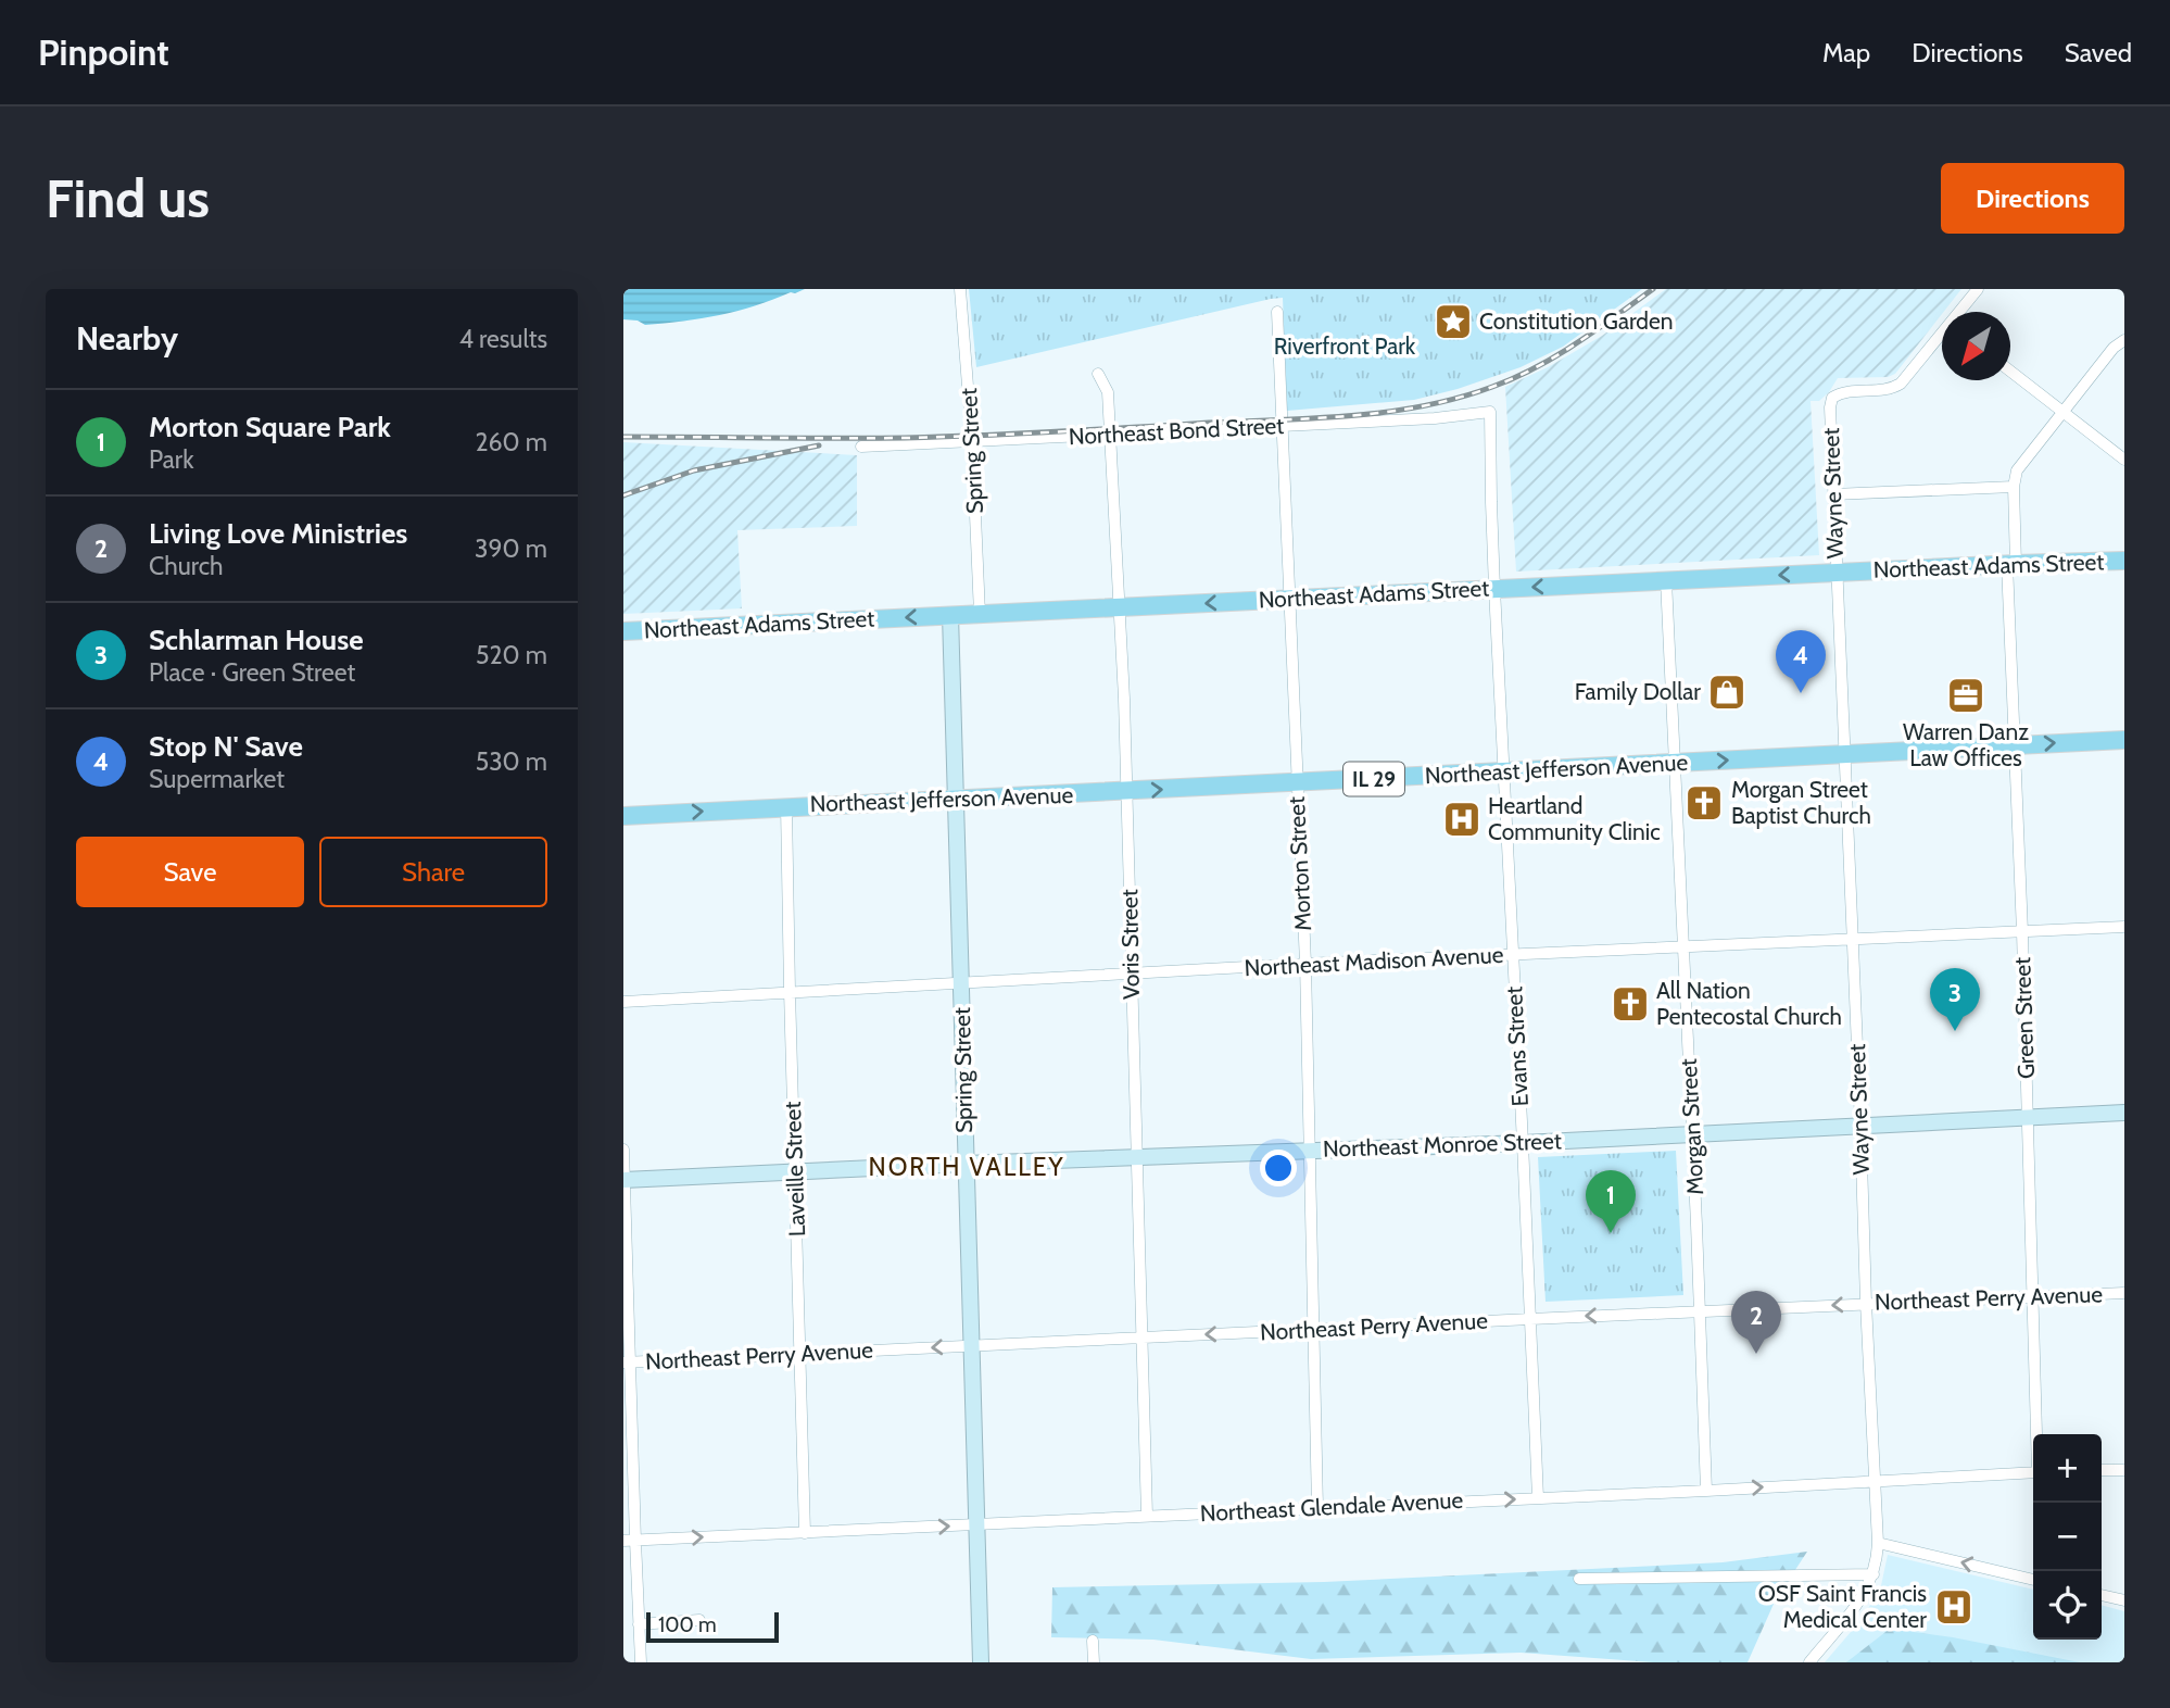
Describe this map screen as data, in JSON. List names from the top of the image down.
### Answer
{
  "streets": {
    "main road": ["Northeast Adams Street", "Northeast Jefferson Avenue", "IL 29"],
    "street": [
      "Northeast Bond Street",
      "Spring Street",
      "Wayne Street",
      "Morton Street",
      "Voris Street",
      "Northeast Madison Avenue",
      "Green Street",
      "Evans Street",
      "Morgan Street",
      "Northeast Monroe Street",
      "Laveille Street",
      "Northeast Perry Avenue",
      "Northeast Glendale Avenue"
    ]
  },
  "crossings": [
    ["Northeast Bond Street", "Spring Street"],
    ["Northeast Bond Street", "Morton Street"],
    ["Northeast Bond Street", "Voris Street"],
    ["Northeast Bond Street", "Evans Street"],
    ["Spring Street", "Northeast Adams Street"],
    ["Spring Street", "Northeast Jefferson Avenue"],
    ["Spring Street", "Northeast Madison Avenue"],
    ["Spring Street", "Northeast Monroe Street"],
    ["Spring Street", "Northeast Perry Avenue"],
    ["Spring Street", "Northeast Glendale Avenue"],
    ["Wayne Street", "Northeast Adams Street"],
    ["Wayne Street", "Northeast Jefferson Avenue"],
    ["Wayne Street", "Northeast Madison Avenue"],
    ["Wayne Street", "Northeast Monroe Street"],
    ["Wayne Street", "Northeast Perry Avenue"],
    ["Wayne Street", "Northeast Glendale Avenue"],
    ["Northeast Adams Street", "Morton Street"],
    ["Northeast Adams Street", "Voris Street"],
    ["Northeast Adams Street", "Green Street"],
    ["Northeast Adams Street", "Evans Street"],
    ["Northeast Adams Street", "Morgan Street"],
    ["Northeast Jefferson Avenue", "Morton Street"],
    ["Northeast Jefferson Avenue", "Voris Street"],
    ["Northeast Jefferson Avenue", "Green Street"],
    ["Northeast Jefferson Avenue", "Evans Street"],
    ["Northeast Jefferson Avenue", "Morgan Street"],
    ["Northeast Jefferson Avenue", "Laveille Street"],
    ["Morton Street", "Northeast Madison Avenue"],
    ["Morton Street", "Northeast Monroe Street"],
    ["Morton Street", "Northeast Perry Avenue"],
    ["Morton Street", "Northeast Glendale Avenue"],
    ["Voris Street", "Northeast Madison Avenue"],
    ["Voris Street", "Northeast Monroe Street"],
    ["Voris Street", "Northeast Perry Avenue"],
    ["Voris Street", "Northeast Glendale Avenue"],
    ["Northeast Madison Avenue", "Green Street"],
    ["Northeast Madison Avenue", "Evans Street"],
    ["Northeast Madison Avenue", "Morgan Street"],
    ["Northeast Madison Avenue", "Laveille Street"],
    ["Green Street", "Northeast Monroe Street"],
    ["Green Street", "Northeast Perry Avenue"],
    ["Evans Street", "Northeast Monroe Street"],
    ["Evans Street", "Northeast Perry Avenue"],
    ["Evans Street", "Northeast Glendale Avenue"],
    ["Morgan Street", "Northeast Monroe Street"],
    ["Morgan Street", "Northeast Perry Avenue"],
    ["Morgan Street", "Northeast Glendale Avenue"],
    ["Northeast Monroe Street", "Laveille Street"],
    ["Laveille Street", "Northeast Perry Avenue"],
    ["Laveille Street", "Northeast Glendale Avenue"]
  ],
  "one_way": ["Northeast Adams Street", "Northeast Jefferson Avenue", "Northeast Perry Avenue"],
  "districts": ["NORTH VALLEY"],
  "parks": ["Riverfront Park"],
  "places": {
    "place": ["Constitution Garden"],
    "shop": ["Family Dollar"],
    "office": ["Warren Danz Law Offices"],
    "church": ["Morgan Street Baptist Church", "All Nation Pentecostal Church"],
    "hospital": ["Heartland Community Clinic", "OSF Saint Francis Medical Center"]
  },
  "scale_bar": "100 m",
  "north": "bottom left",
  "page": {
    "header": "Pinpoint",
    "nav": ["Map", "Directions", "Saved"],
    "buttons": [
      "Directions",
      ["Save", "Share"]
    ],
    "title": "Find us",
    "heading": ["Nearby", "4 results"],
    "list": [
      {
        "mark": "1",
        "name": "Morton Square Park",
        "note": "Park",
        "value": "260 m"
      },
      {
        "mark": "2",
        "name": "Living Love Ministries",
        "note": "Church",
        "value": "390 m"
      },
      {
        "mark": "3",
        "name": "Schlarman House",
        "note": "Place · Green Street",
        "value": "520 m"
      },
      {
        "mark": "4",
        "name": "Stop N' Save",
        "note": "Supermarket",
        "value": "530 m"
      }
    ],
    "pins": [
      "4",
      "3",
      "1",
      "2"
    ],
    "map_buttons": ["+", "−"],
    "scale": "100 m"
  }
}
